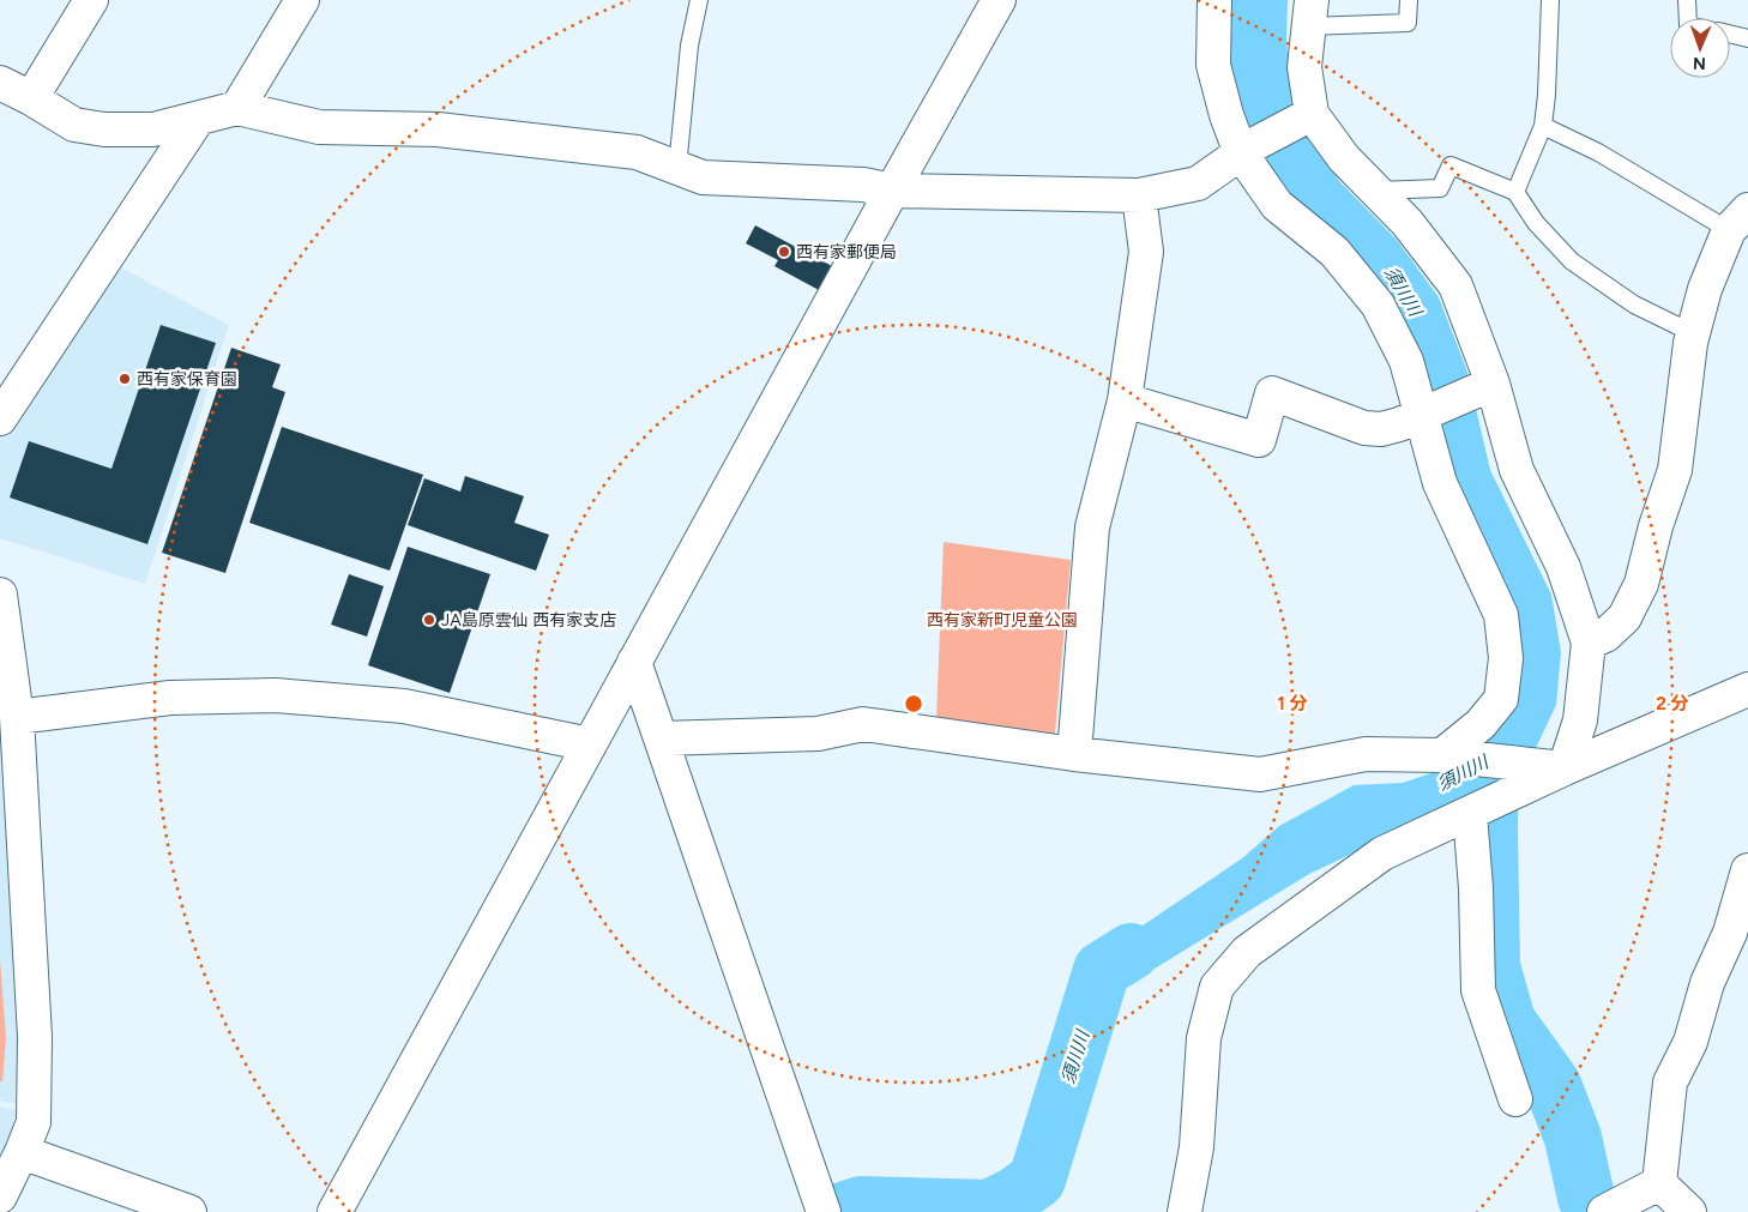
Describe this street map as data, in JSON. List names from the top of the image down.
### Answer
{
  "water": ["須川川"],
  "parks": ["西有家新町児童公園"],
  "places": ["西有家郵便局", "西有家保育園", "JA島原雲仙 西有家支店"],
  "north": "bottom",
  "rings": ["1 分", "2 分"]
}
